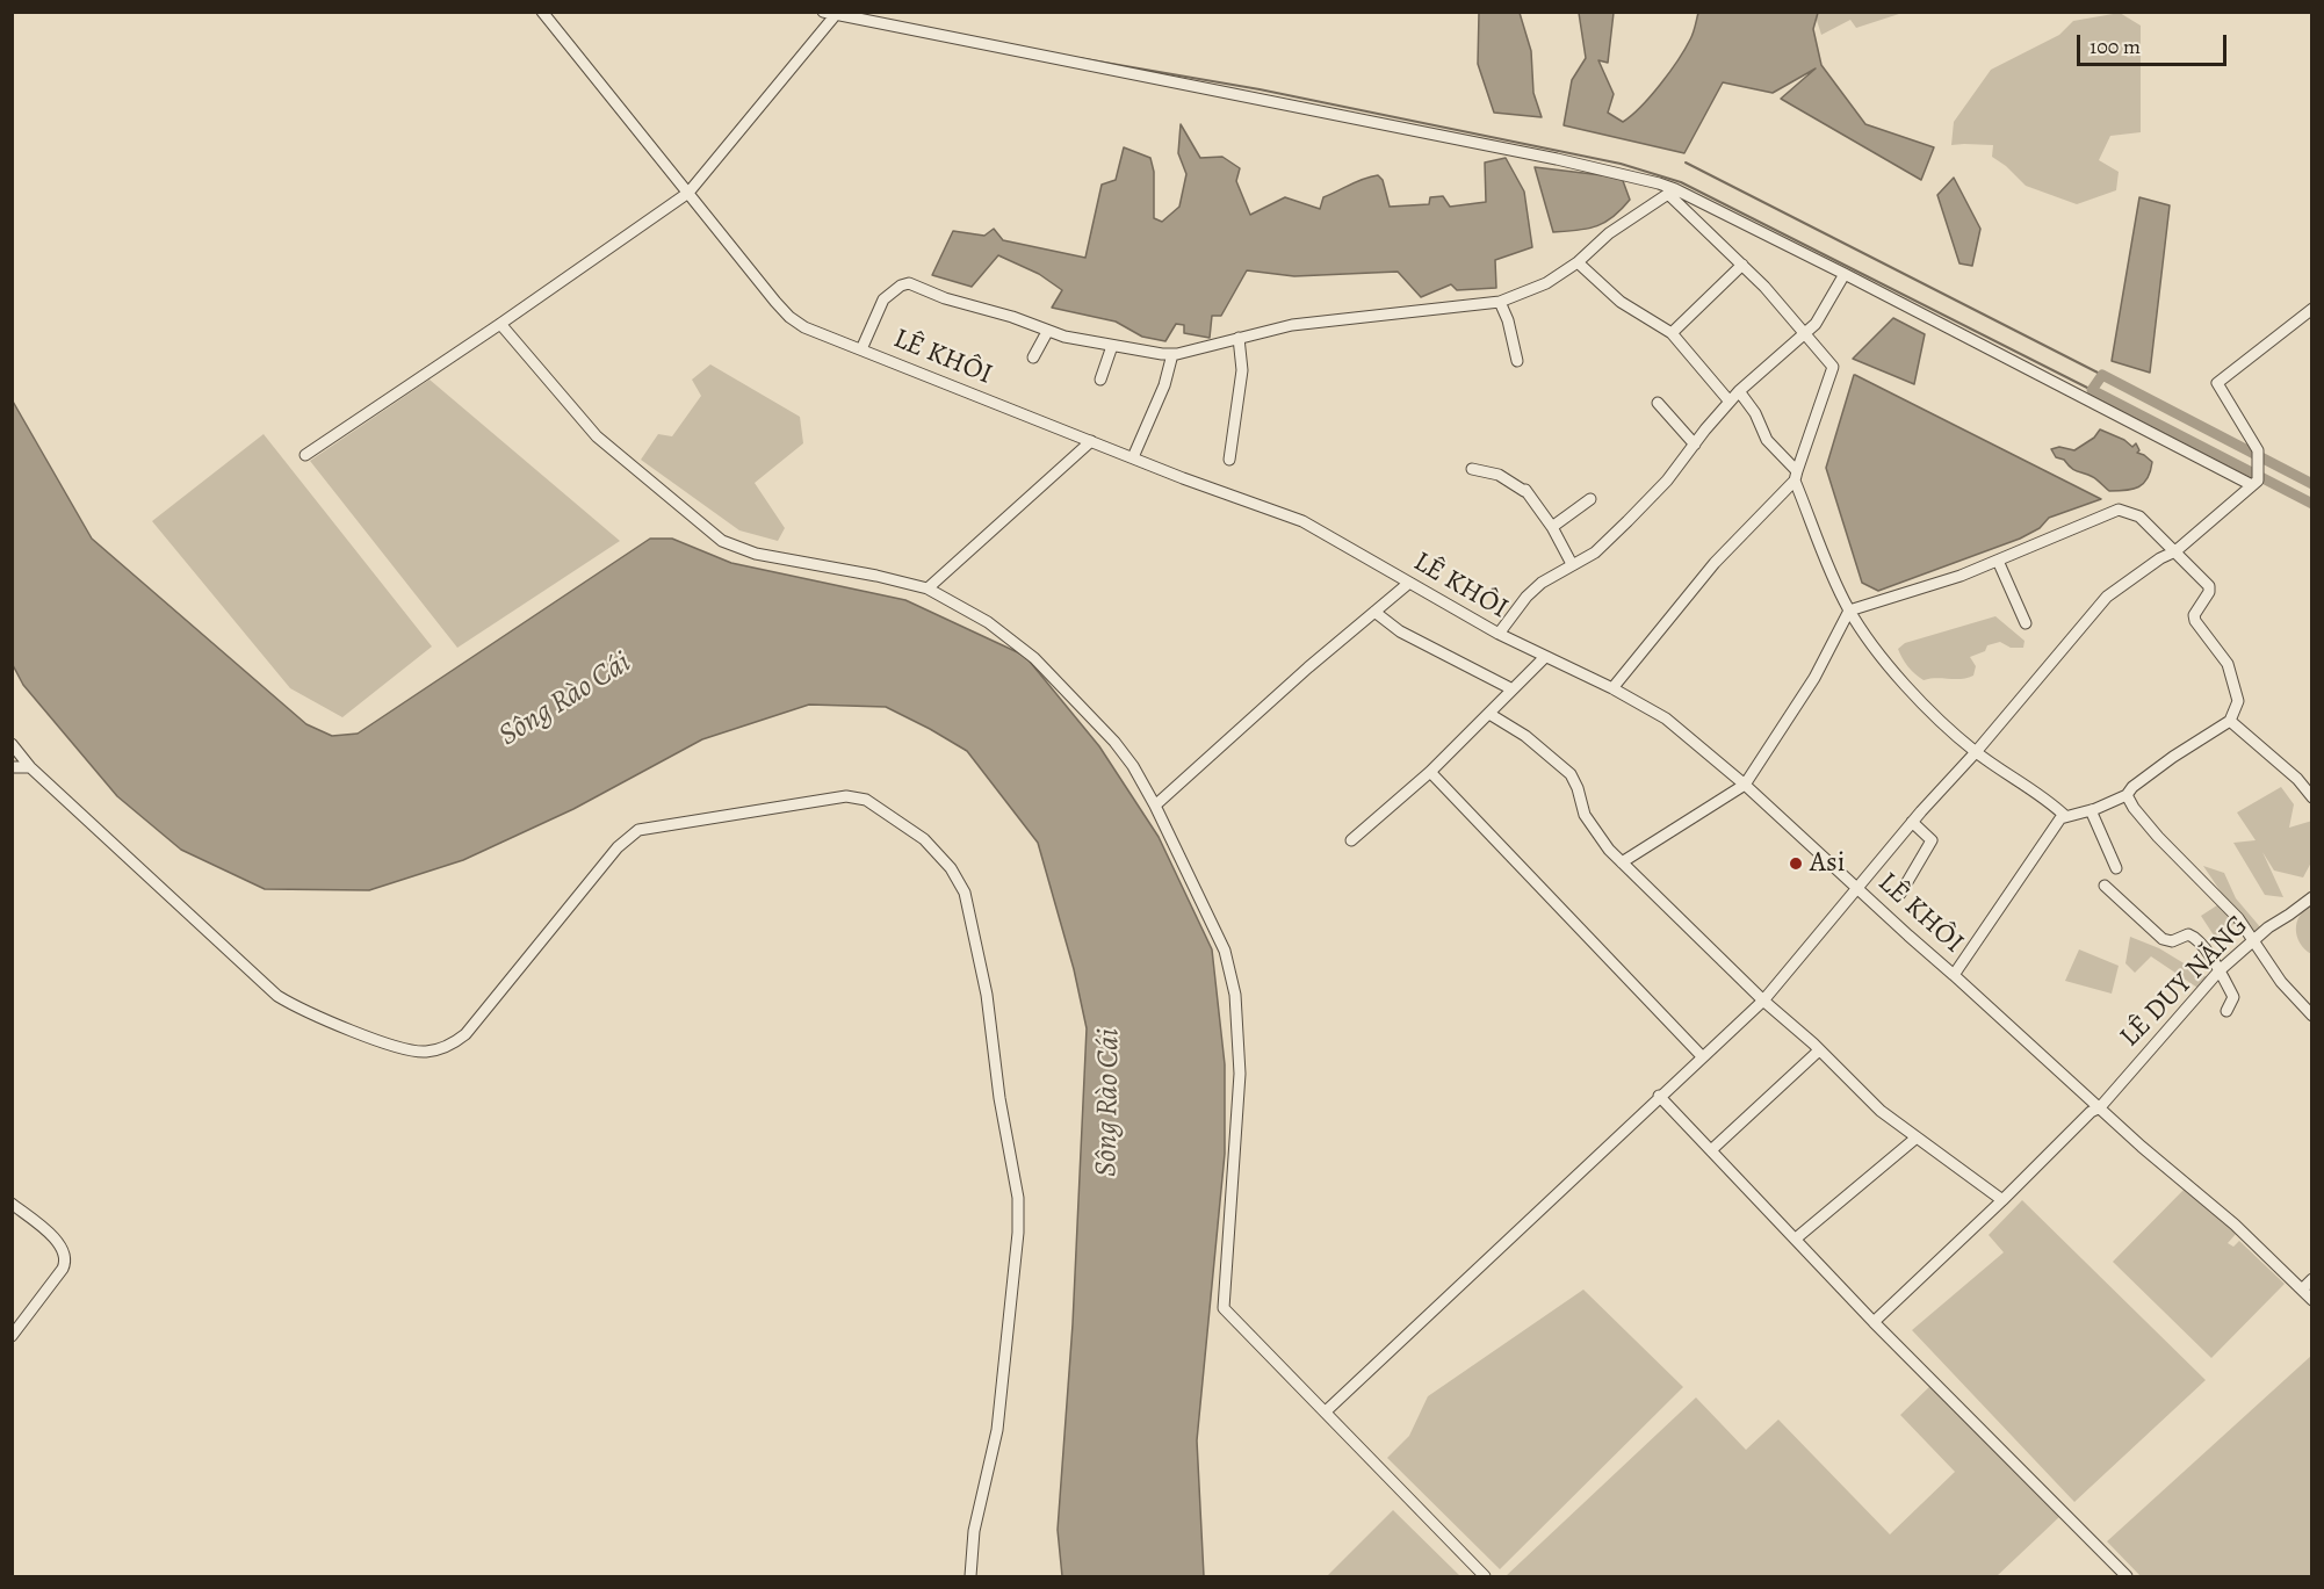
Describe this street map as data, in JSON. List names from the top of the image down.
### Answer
{
  "streets": {
    "street": ["LÊ KHÔI", "LÊ DUY NĂNG"]
  },
  "crossings": [
    ["LÊ KHÔI", "LÊ DUY NĂNG"]
  ],
  "water": ["Sông Rào Cái"],
  "places": ["Asi"],
  "scale_bar": "100 m"
}
